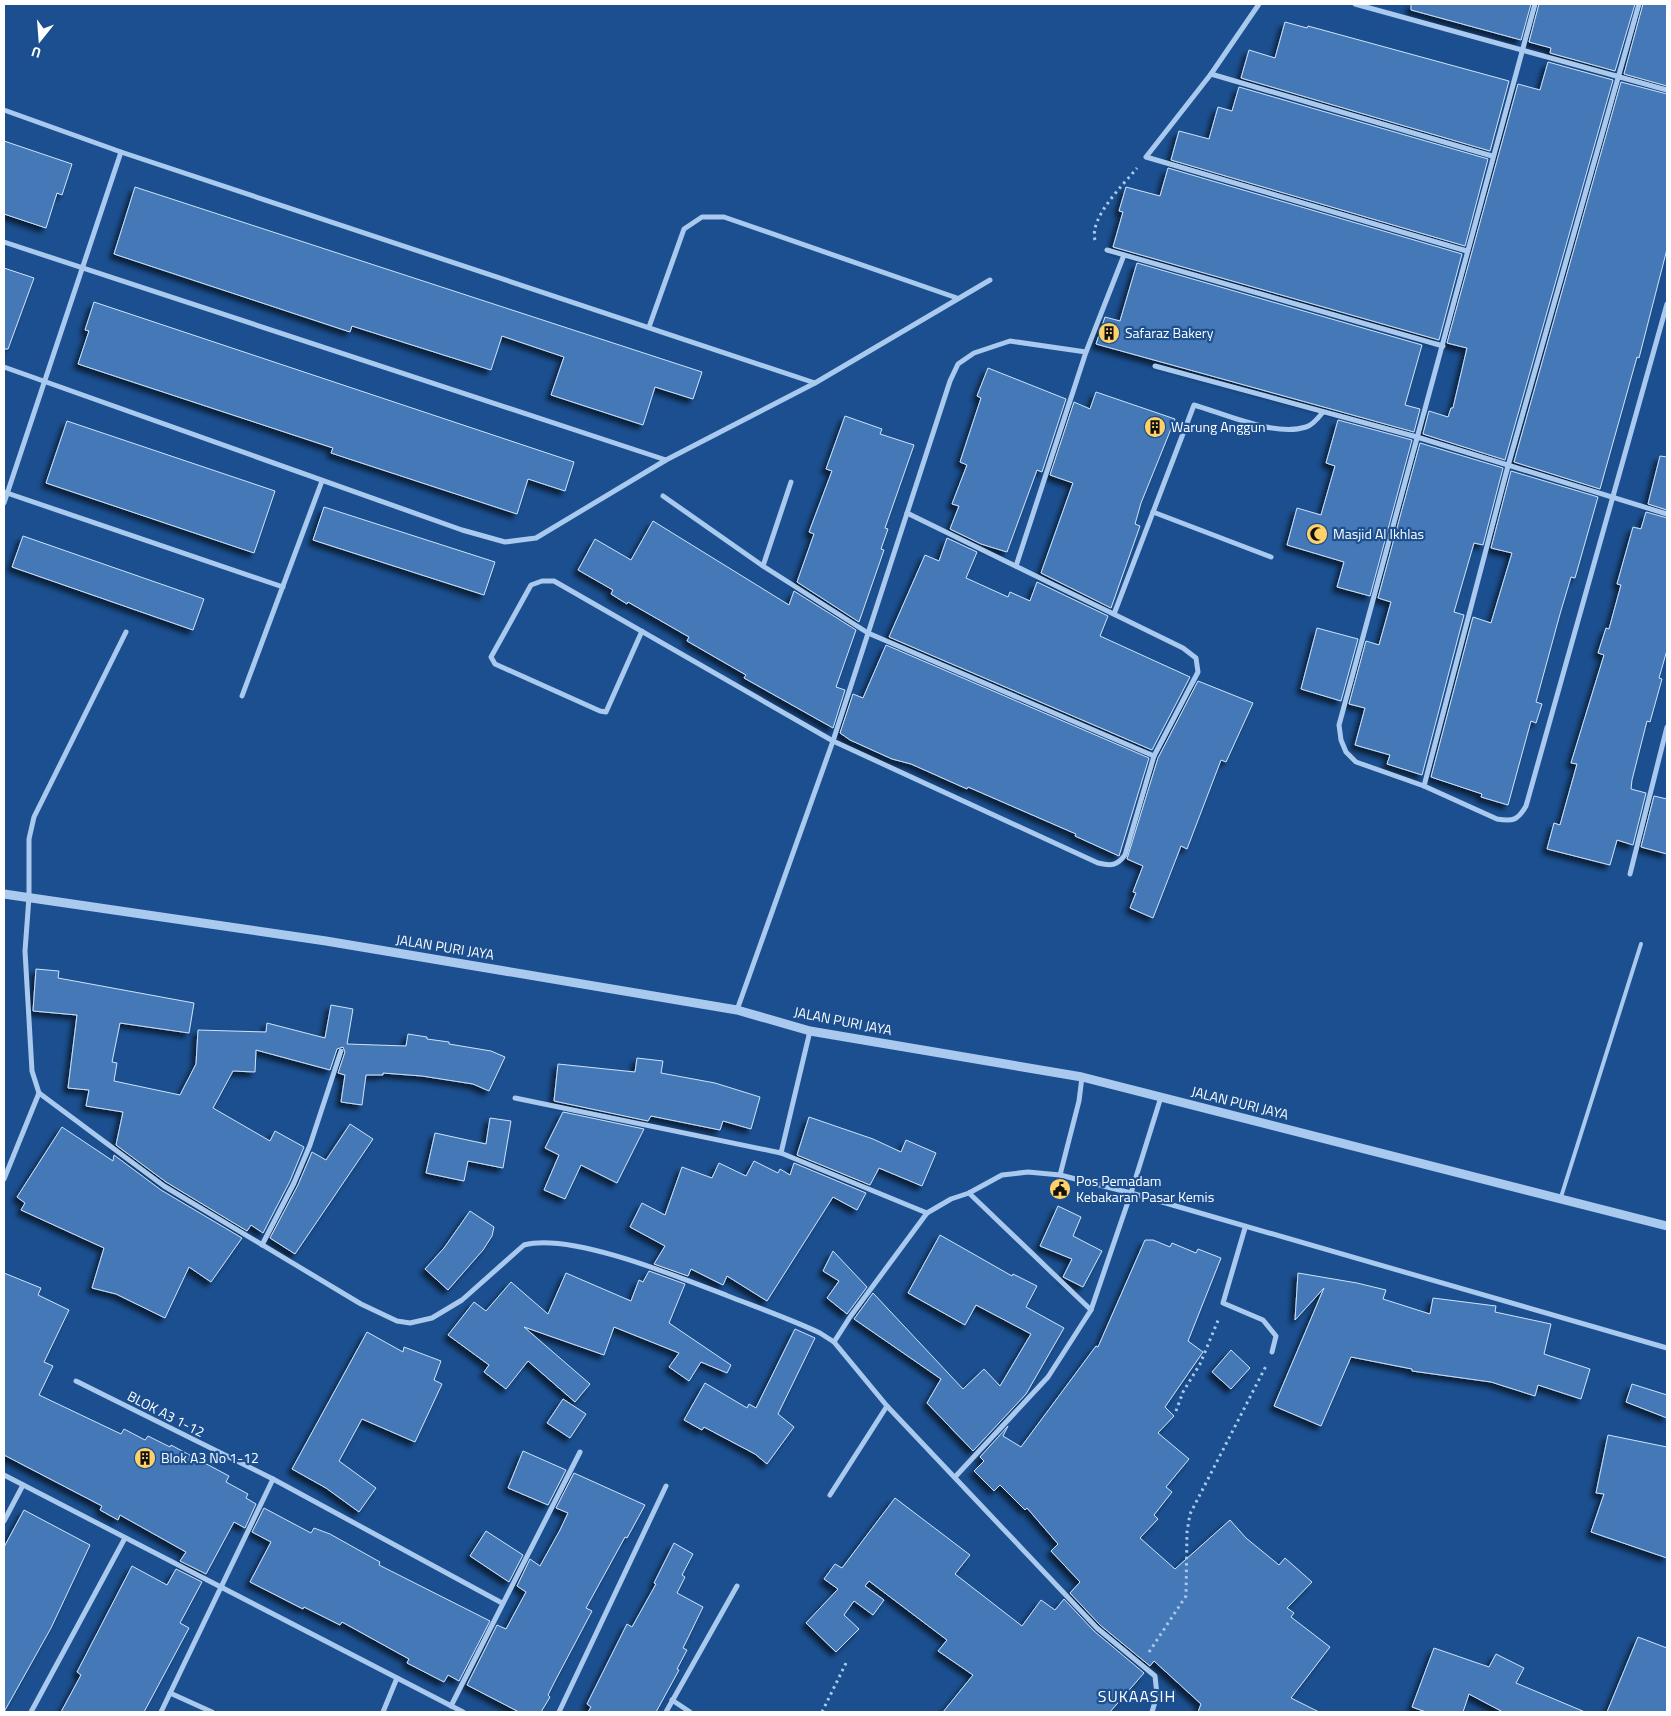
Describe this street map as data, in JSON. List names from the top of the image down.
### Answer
{
  "streets": {
    "street": ["JALAN PURI JAYA", "BLOK A3 1-12"]
  },
  "districts": ["SUKAASIH"],
  "places": {
    "building": ["Safaraz Bakery", "Warung Anggun", "Blok A3 No 1-12"],
    "mosque": ["Masjid Al Ikhlas"],
    "public building": ["Pos Pemadam Kebakaran Pasar Kemis"]
  },
  "north": "bottom"
}
